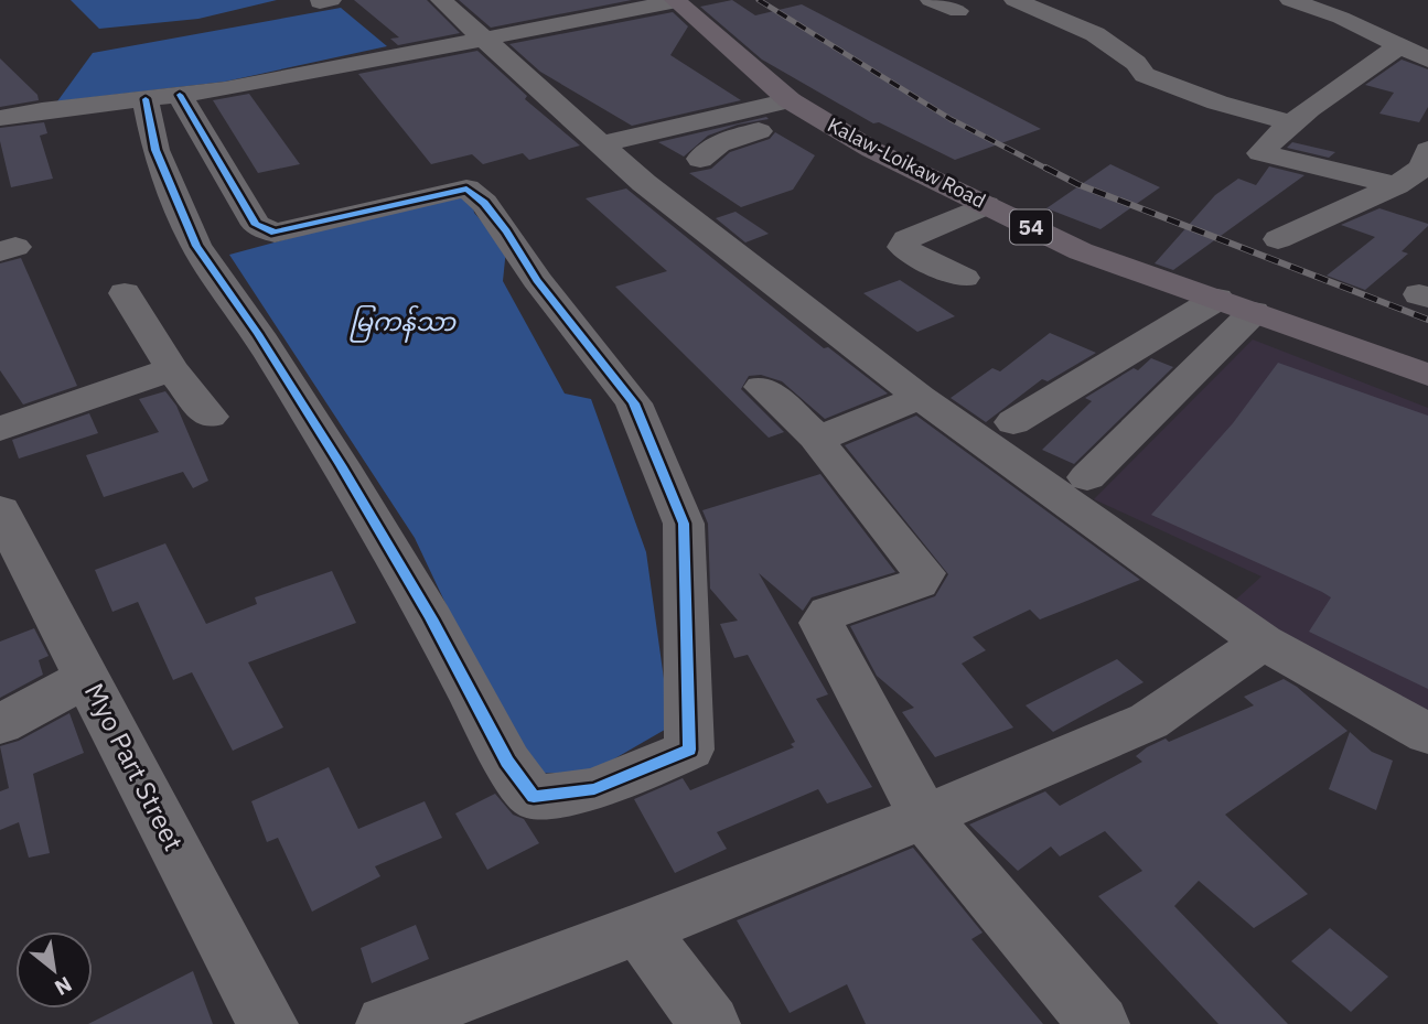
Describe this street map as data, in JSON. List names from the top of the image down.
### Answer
{
  "streets": {
    "main road": ["Kalaw-Loikaw Road", "54"],
    "street": ["Myo Part Street"]
  },
  "water": ["မြကန်သာ"],
  "north": "bottom right"
}
